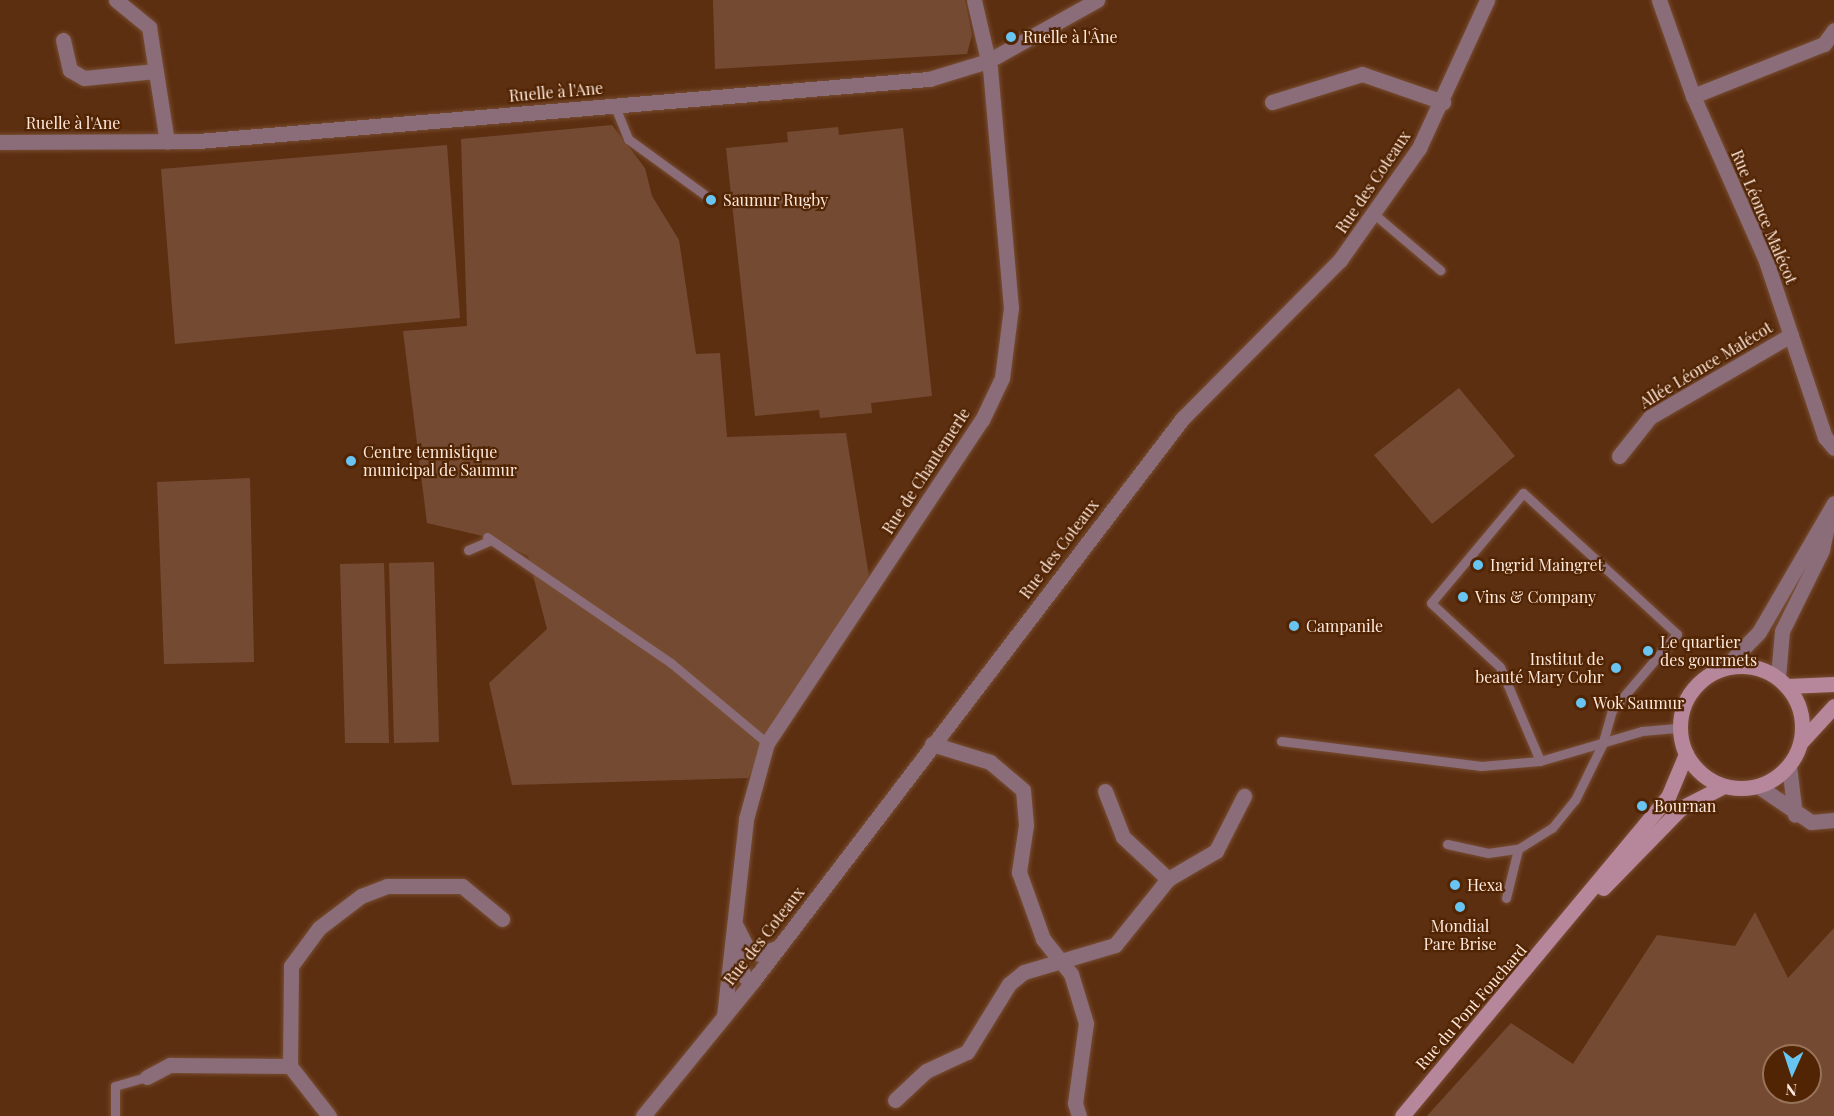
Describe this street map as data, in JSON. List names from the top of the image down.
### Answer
{
  "streets": {
    "main road": ["Rue du Pont Fouchard"],
    "street": [
      "Ruelle à l'Ane",
      "Rue des Coteaux",
      "Rue Léonce Malécot",
      "Allée Léonce Malécot",
      "Rue de Chantemerle"
    ]
  },
  "crossings": [
    ["Ruelle à l'Ane", "Rue de Chantemerle"],
    ["Rue des Coteaux", "Rue de Chantemerle"],
    ["Rue Léonce Malécot", "Allée Léonce Malécot"]
  ],
  "places": [
    "Ruelle à l'Âne",
    "Saumur Rugby",
    "Centre tennistique municipal de Saumur",
    "Ingrid Maingret",
    "Vins & Company",
    "Campanile",
    "Le quartier des gourmets",
    "Institut de beauté Mary Cohr",
    "Wok Saumur",
    "Bournan",
    "Hexa",
    "Mondial Pare Brise"
  ],
  "north": "bottom"
}
